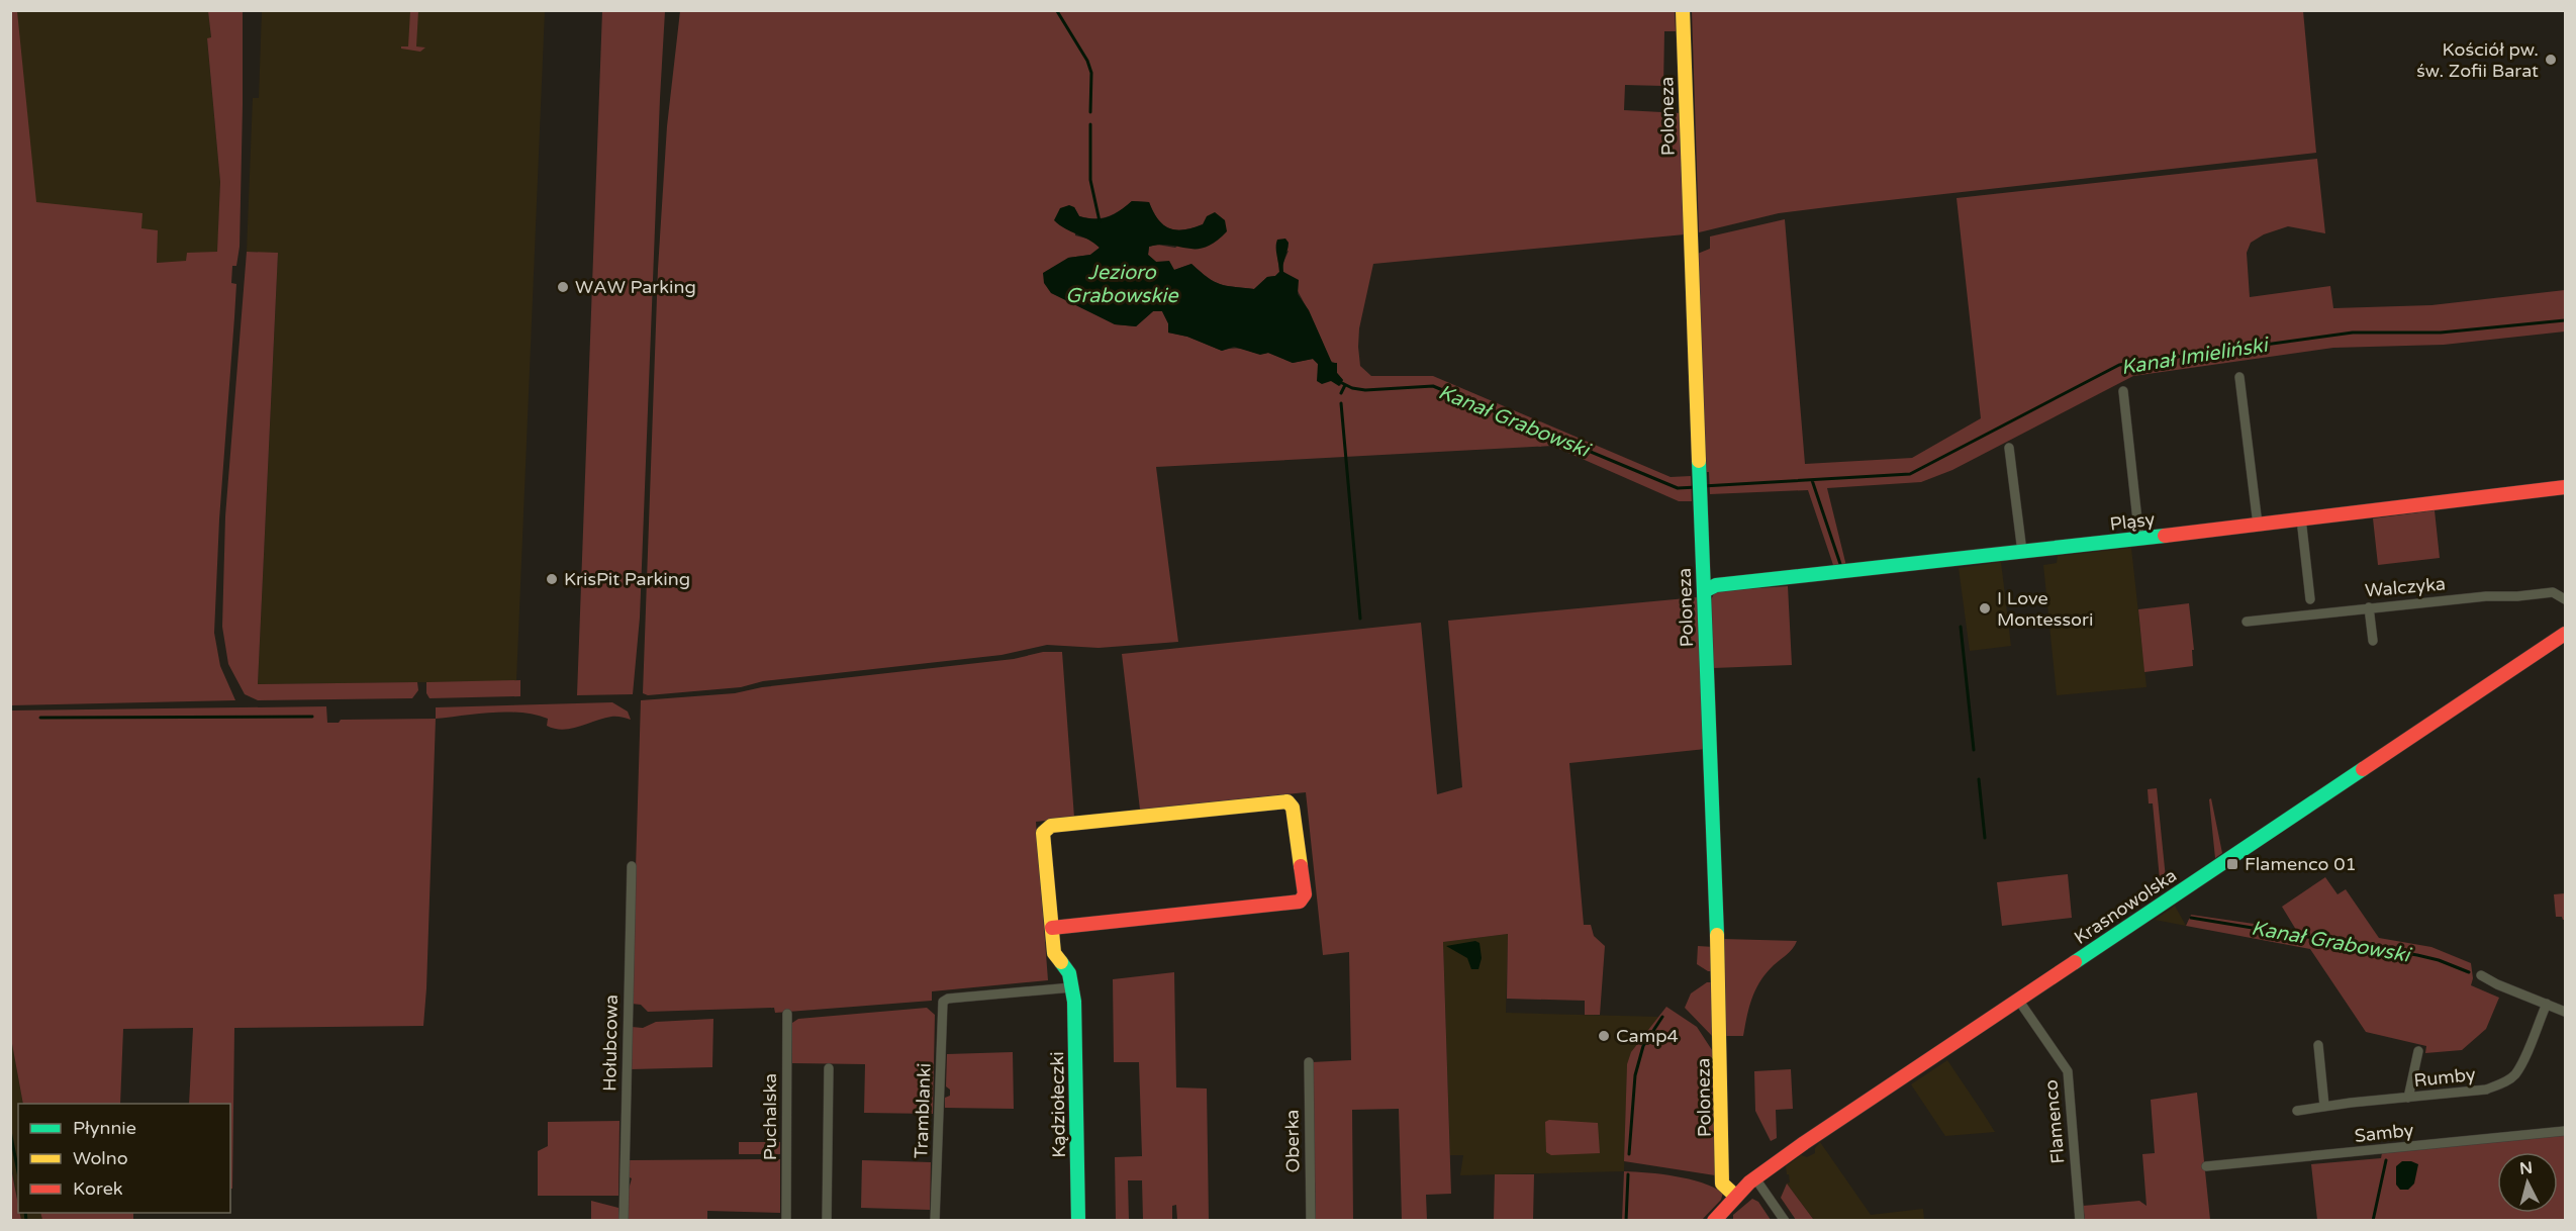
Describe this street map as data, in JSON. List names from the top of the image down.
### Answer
{
  "streets": {
    "street": [
      "Poloneza",
      "Pląsy",
      "Walczyka",
      "Krasnowolska",
      "Hołubcowa",
      "Rumby",
      "Kądziołeczki",
      "Tramblanki",
      "Puchalska",
      "Flamenco",
      "Samby",
      "Oberka"
    ]
  },
  "crossings": [
    ["Poloneza", "Pląsy"],
    ["Poloneza", "Krasnowolska"],
    ["Krasnowolska", "Flamenco"],
    ["Kądziołeczki", "Tramblanki"]
  ],
  "water": ["Jezioro Grabowskie", "Kanał Imieliński", "Kanał Grabowski"],
  "places": {
    "other": [
      "Kościół pw. św. Zofii Barat",
      "WAW Parking",
      "KrisPit Parking",
      "I Love Montessori",
      "Camp4"
    ],
    "transit": ["Flamenco 01"]
  },
  "legend": ["Płynnie", "Wolno", "Korek"],
  "north": "top"
}
